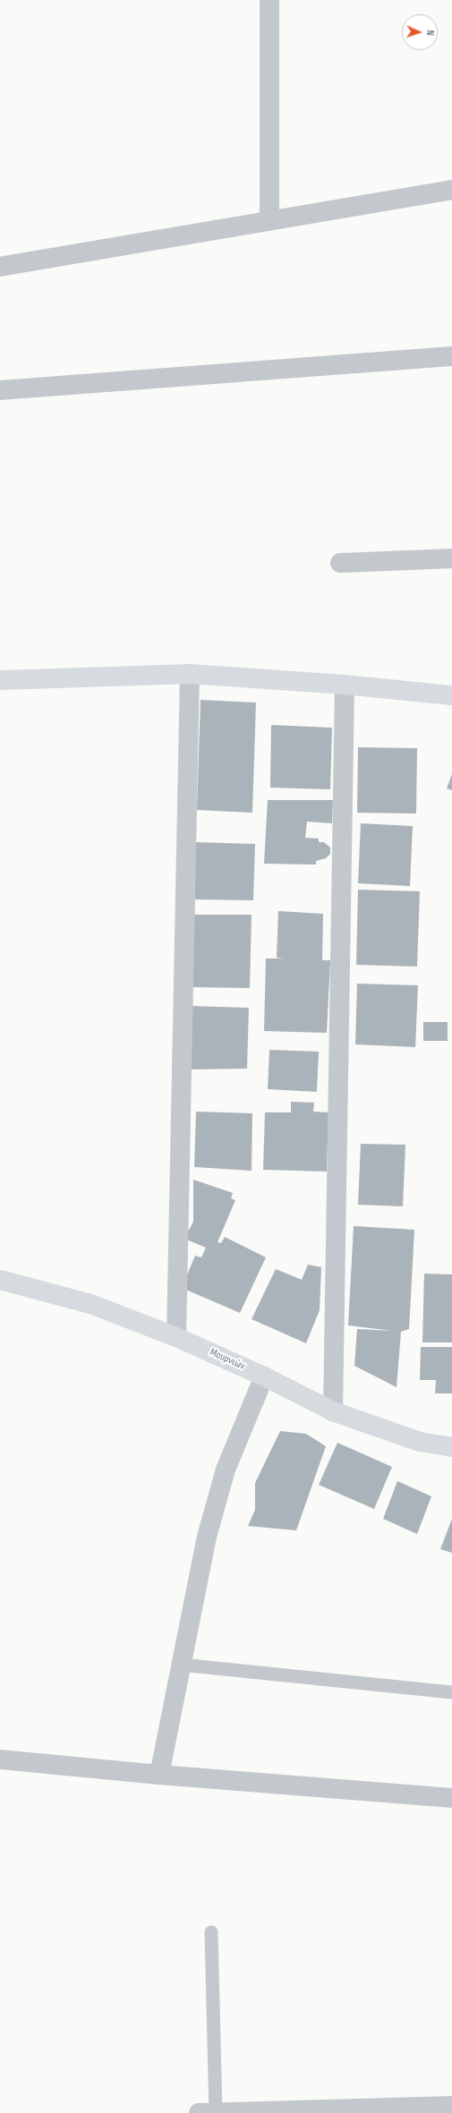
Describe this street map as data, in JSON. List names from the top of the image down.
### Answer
{
  "streets": {
    "main road": ["Μουρνιών"]
  },
  "north": "right"
}
